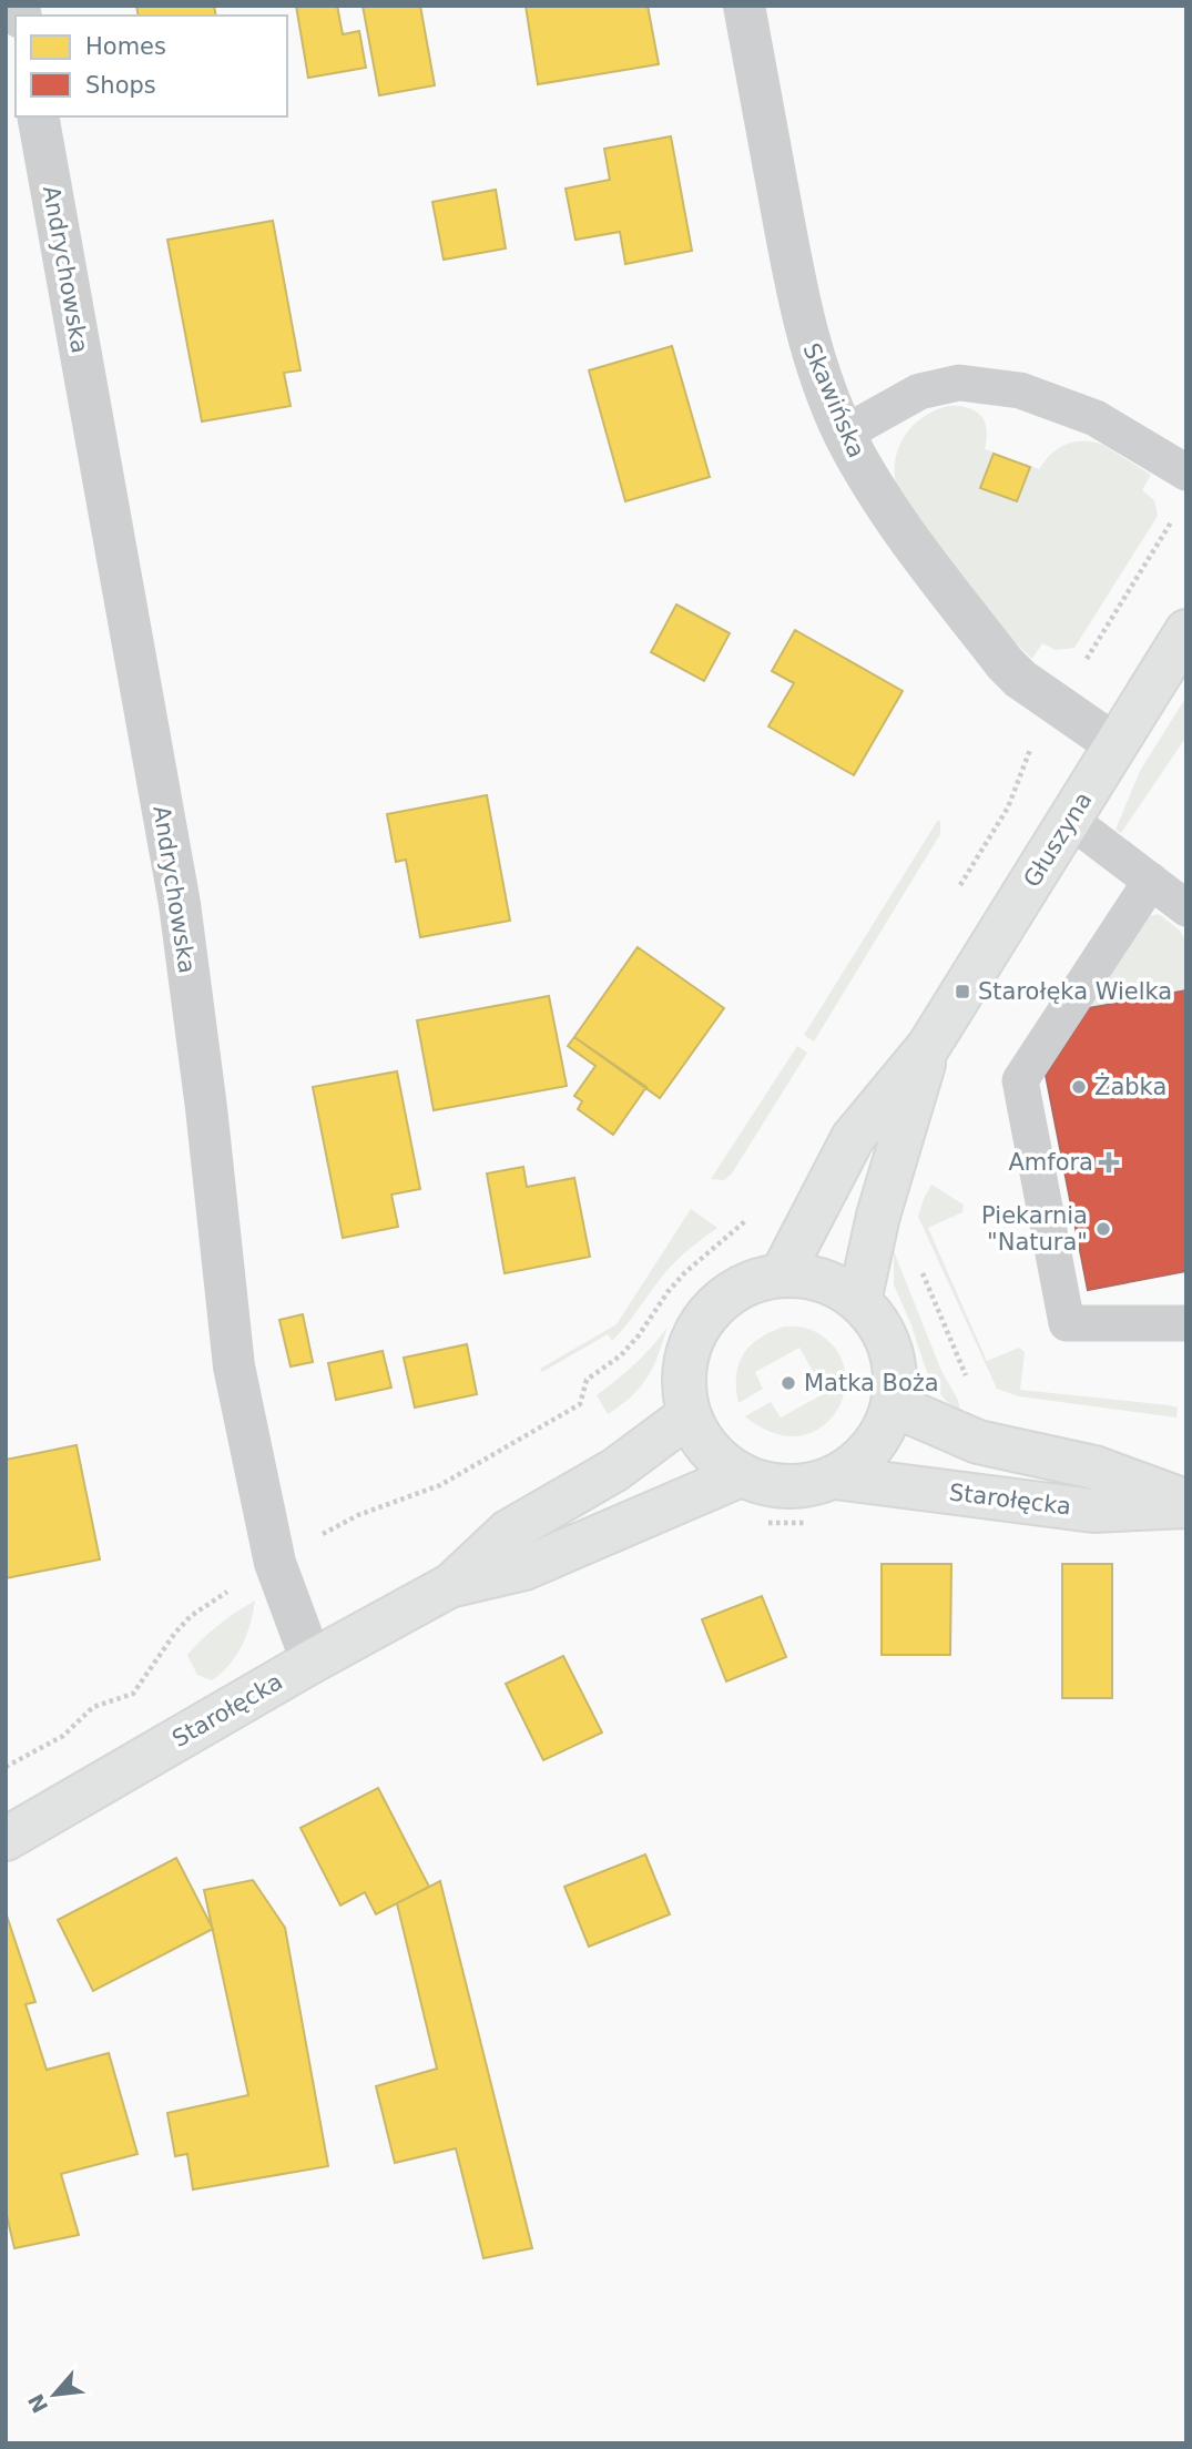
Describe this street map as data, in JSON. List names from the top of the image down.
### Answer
{
  "streets": {
    "street": [
      "Andrychowska",
      "Skawińska",
      "Głuszyna",
      "Starołęcka"
    ]
  },
  "crossings": [
    ["Andrychowska", "Starołęcka"],
    ["Skawińska", "Głuszyna"],
    ["Głuszyna", "Starołęcka"]
  ],
  "places": {
    "transit": ["Starołęka Wielka"],
    "other": ["Żabka", "Piekarnia \"Natura\"", "Matka Boża"],
    "health": ["Amfora"]
  },
  "legend": ["Homes", "Shops"],
  "north": "bottom left"
}
